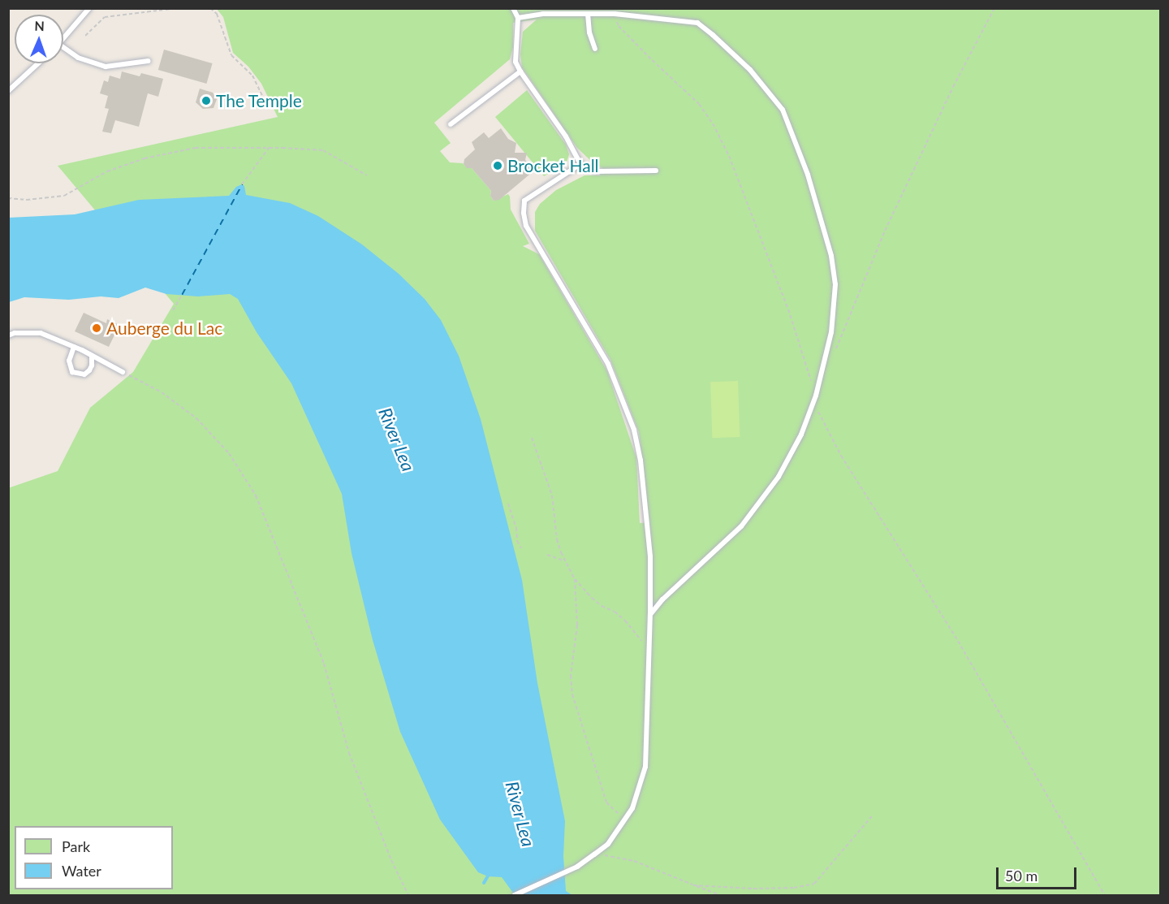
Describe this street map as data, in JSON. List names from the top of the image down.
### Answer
{
  "water": ["River Lea"],
  "places": ["The Temple", "Brocket Hall", "Auberge du Lac"],
  "legend": ["Park", "Water"],
  "scale_bar": "50 m",
  "north": "top"
}
